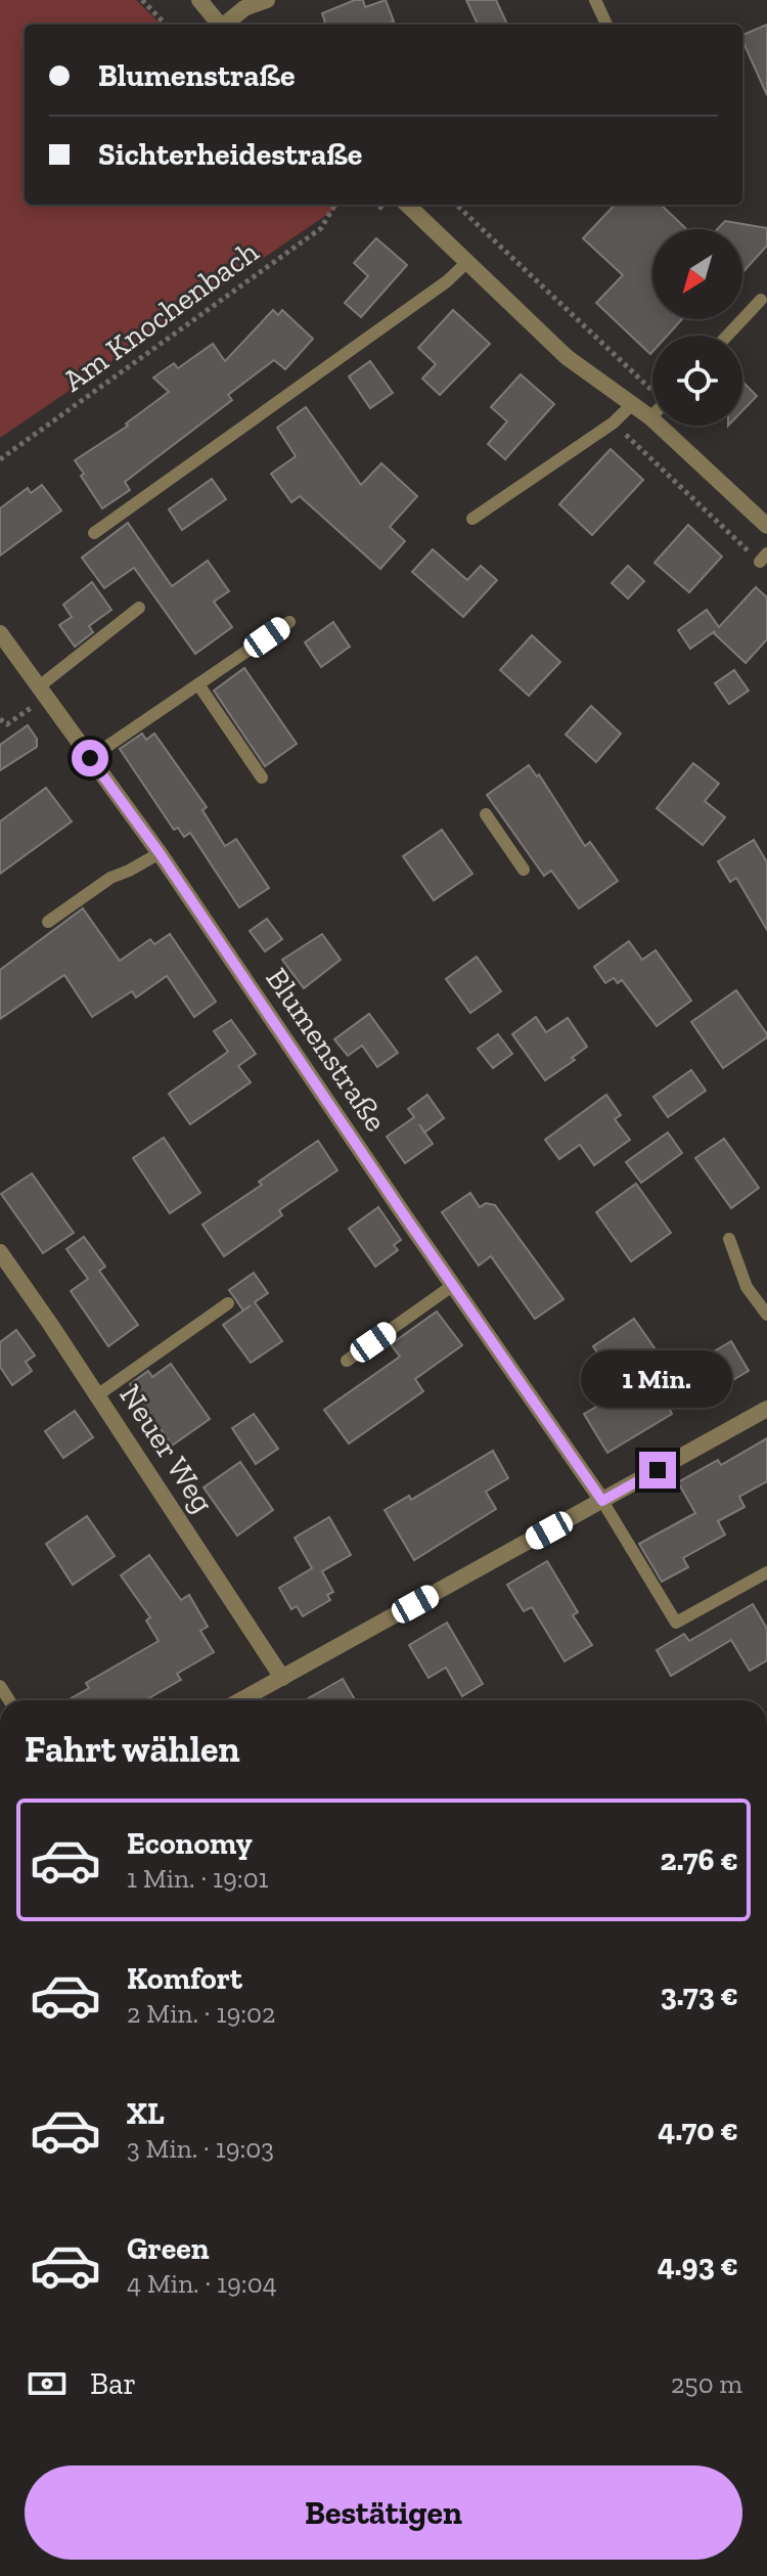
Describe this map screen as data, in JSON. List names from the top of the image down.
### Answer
{
  "streets": {
    "street": ["Blumenstraße", "Neuer Weg"],
    "path": ["Am Knochenbach"]
  },
  "north": "bottom left",
  "page": {
    "banner": ["Blumenstraße", "Sichterheidestraße"],
    "bubble": "1 Min.",
    "heading": "Fahrt wählen",
    "list": [
      {
        "name": "Economy",
        "note": "1 Min. · 19:01",
        "value": "2.76 €"
      },
      {
        "name": "Komfort",
        "note": "2 Min. · 19:02",
        "value": "3.73 €"
      },
      {
        "name": "XL",
        "note": "3 Min. · 19:03",
        "value": "4.70 €"
      },
      {
        "name": "Green",
        "note": "4 Min. · 19:04",
        "value": "4.93 €"
      }
    ],
    "pay": ["Bar", "250 m"],
    "buttons": "Bestätigen"
  }
}
